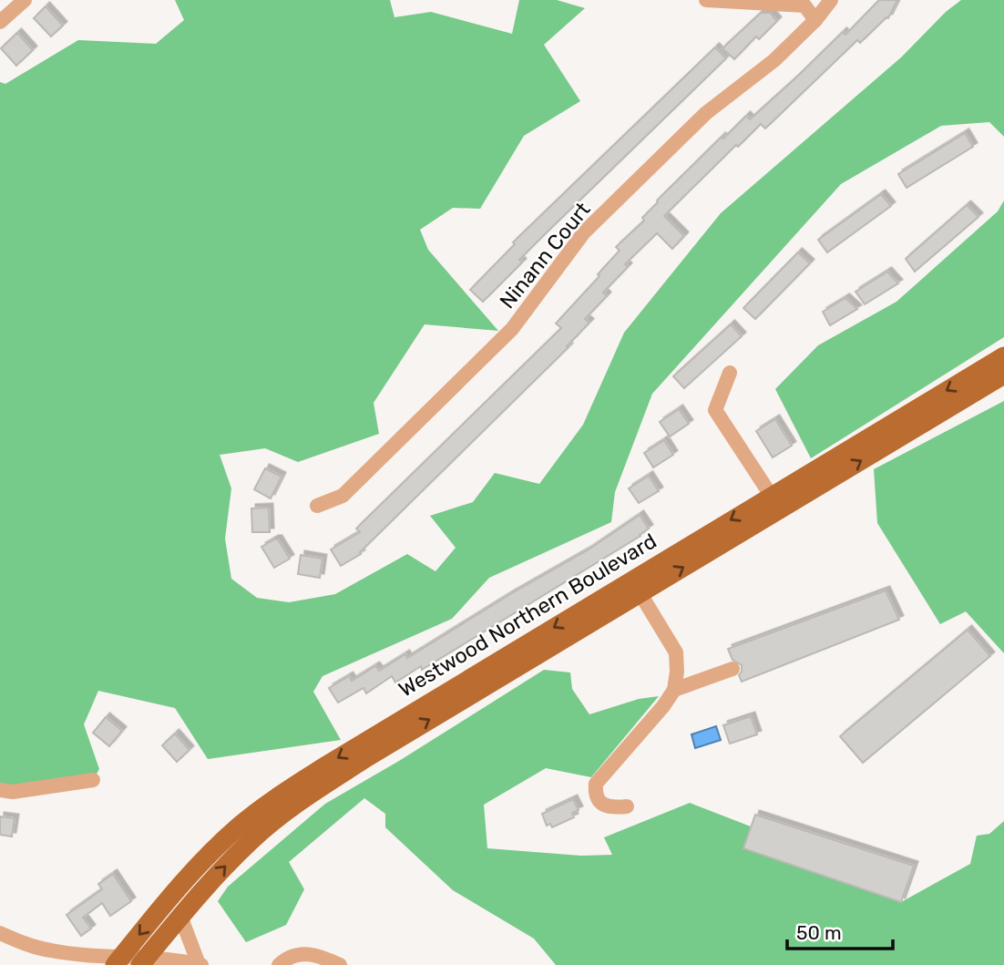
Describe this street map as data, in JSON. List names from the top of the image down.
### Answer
{
  "streets": {
    "main road": ["Westwood Northern Boulevard"],
    "street": ["Ninann Court"]
  },
  "scale_bar": "50 m"
}
